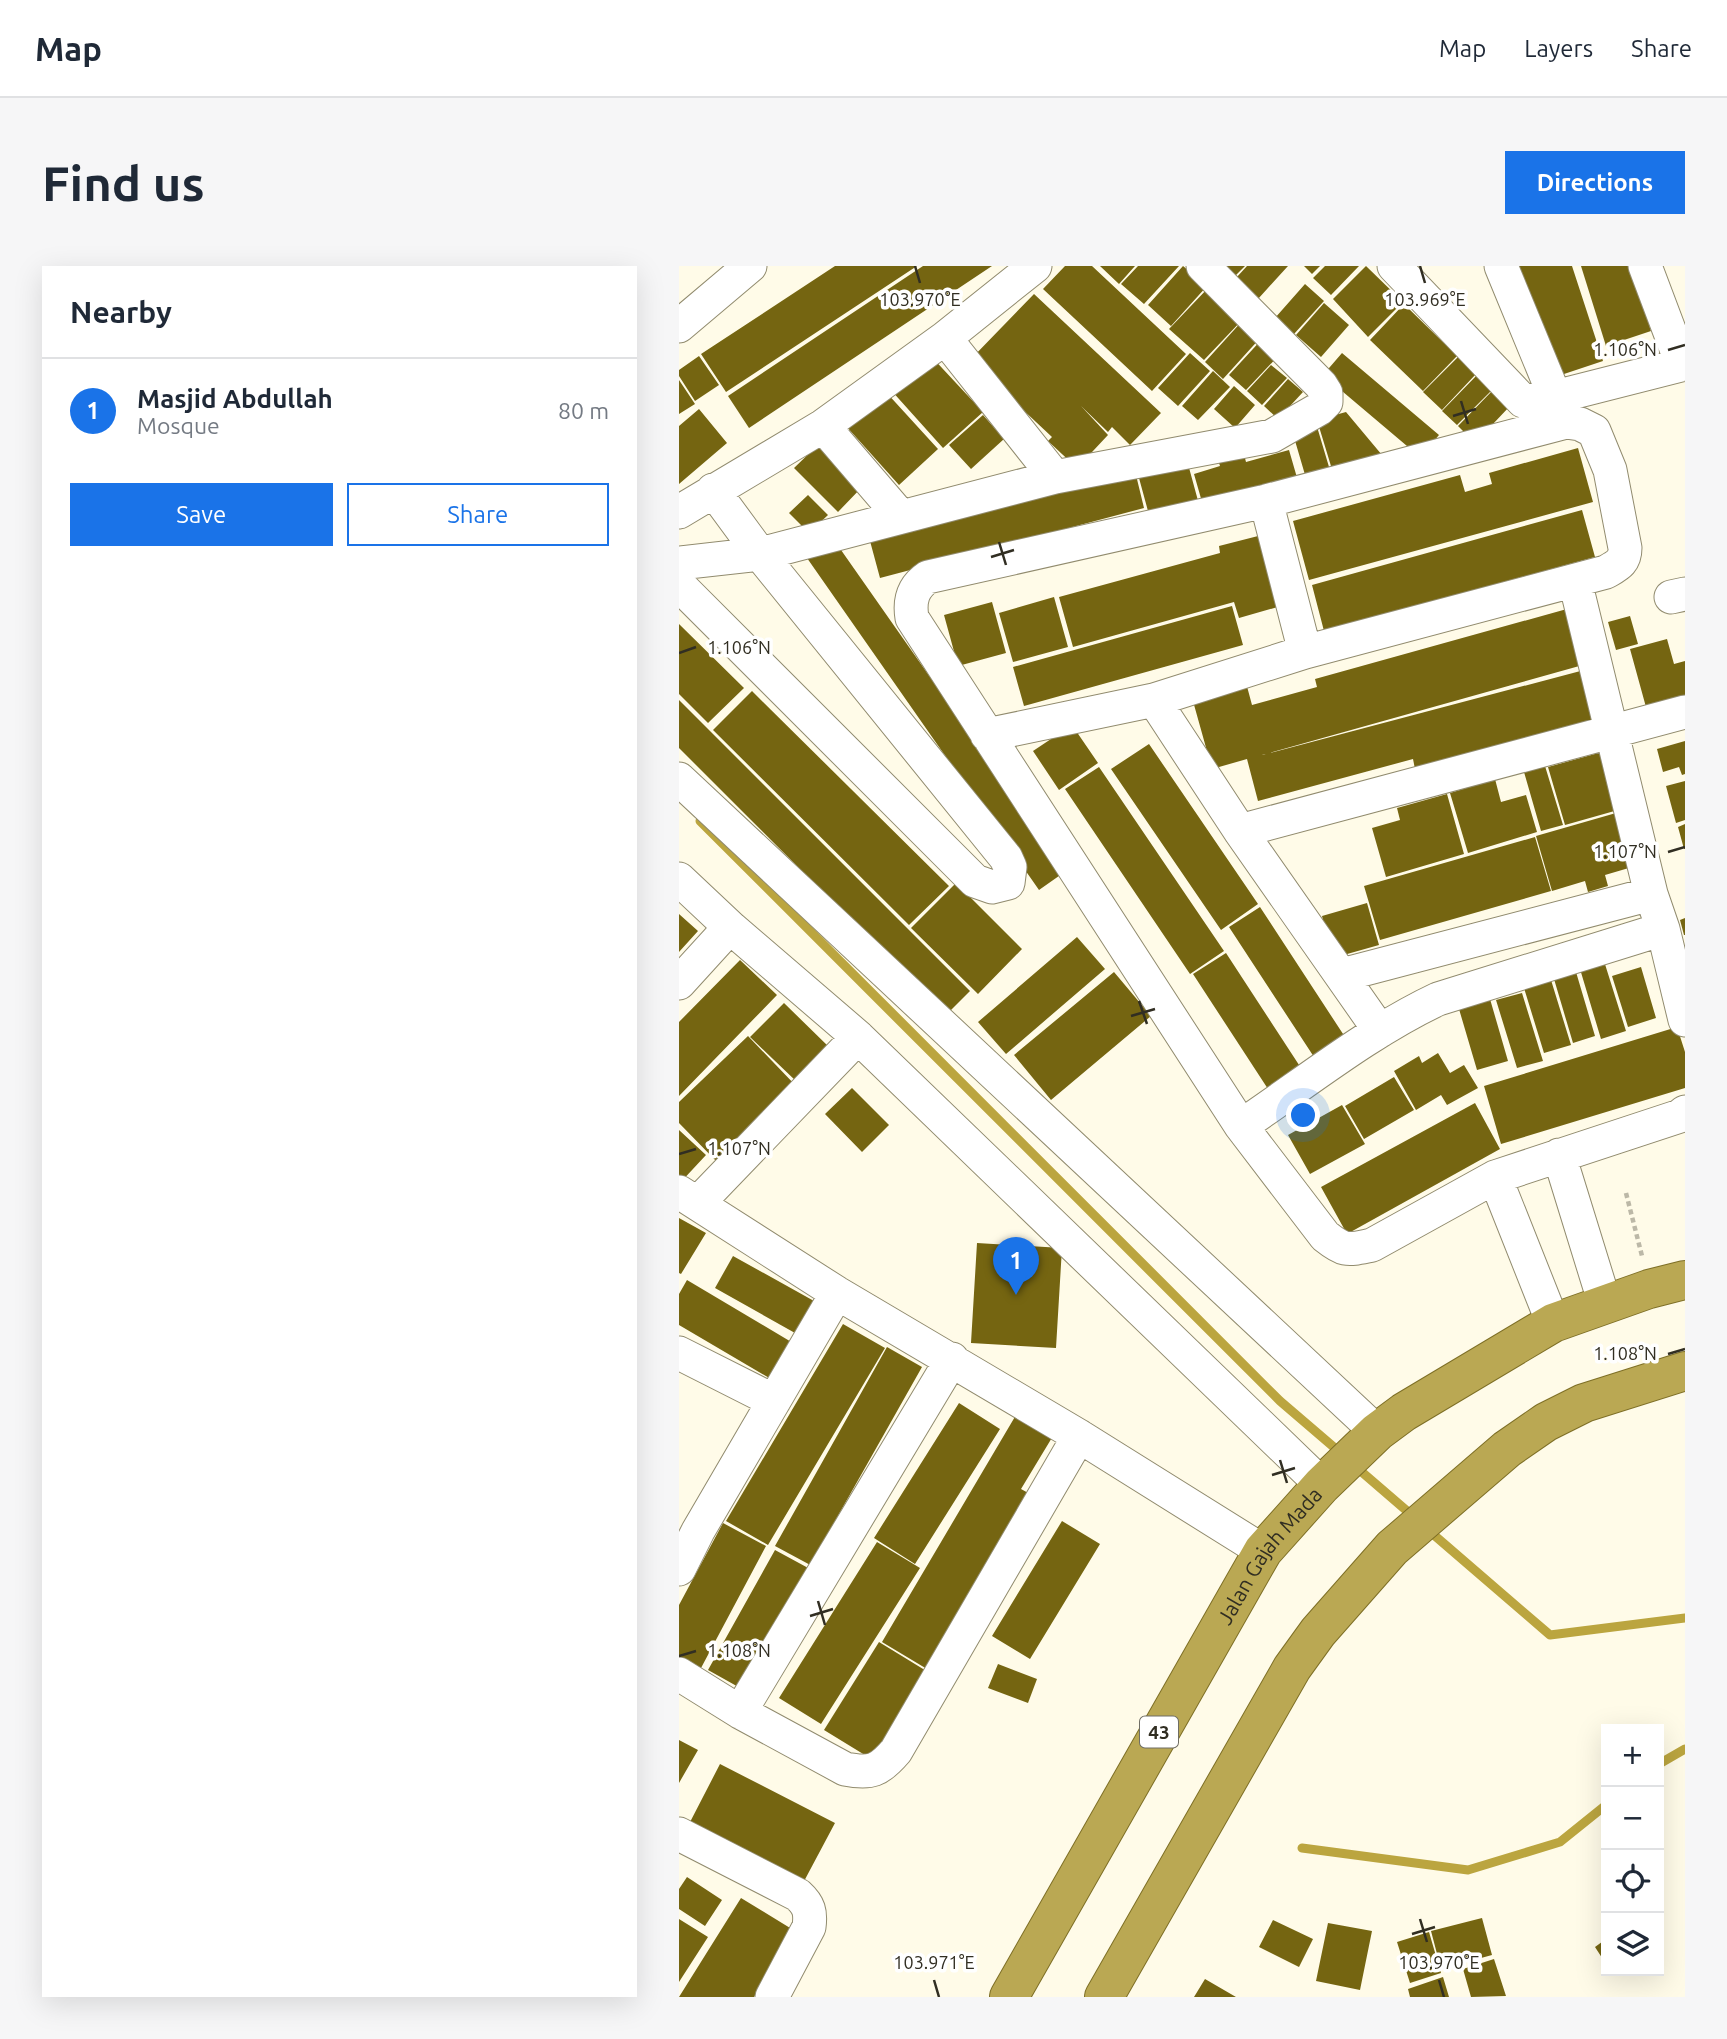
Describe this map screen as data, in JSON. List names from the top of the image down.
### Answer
{
  "streets": {
    "highway": ["Jalan Gajah Mada", "43"]
  },
  "page": {
    "header": "Map",
    "nav": ["Map", "Layers", "Share"],
    "buttons": [
      "Directions",
      ["Save", "Share"]
    ],
    "title": "Find us",
    "heading": "Nearby",
    "list": [
      {
        "mark": "1",
        "name": "Masjid Abdullah",
        "note": "Mosque",
        "value": "80 m"
      }
    ],
    "pins": "1",
    "map_buttons": ["+", "−"]
  },
  "coordinates": [
    "103.970°E",
    "103.969°E",
    "1.106°N",
    "1.107°N",
    "1.108°N",
    "103.971°E"
  ]
}
